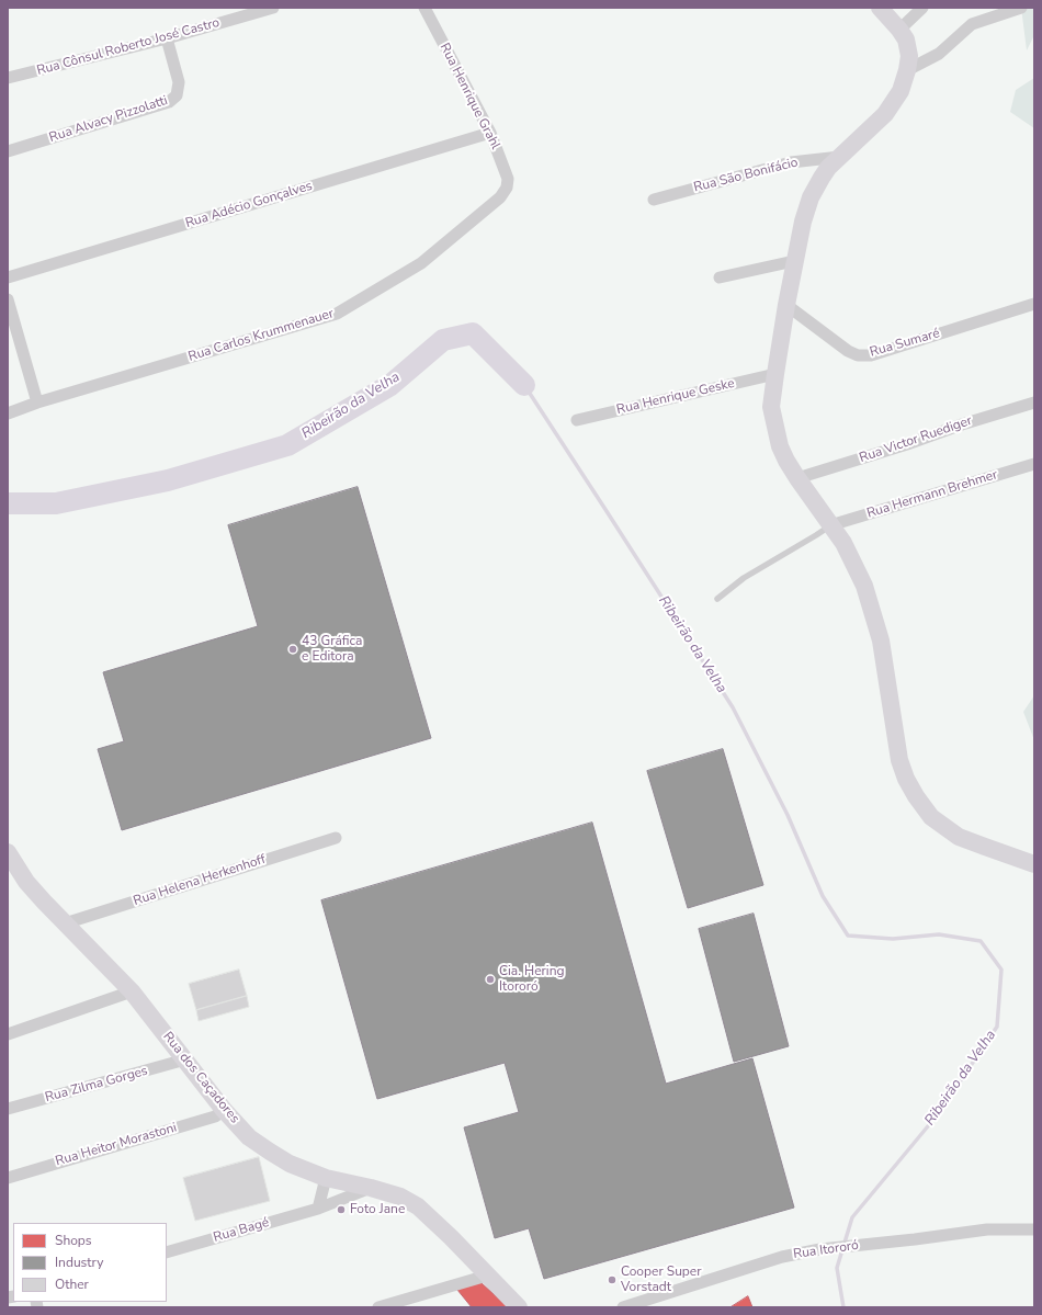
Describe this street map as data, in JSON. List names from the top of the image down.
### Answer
{
  "streets": {
    "main road": ["Rua dos Caçadores"],
    "street": [
      "Rua Cônsul Roberto José Castro",
      "Rua Henrique Grahl",
      "Rua Alvacy Pizzolatti",
      "Rua São Bonifácio",
      "Rua Adécio Gonçalves",
      "Rua Carlos Krummenauer",
      "Rua Sumaré",
      "Rua Henrique Geske",
      "Rua Victor Ruediger",
      "Rua Hermann Brehmer",
      "Rua Helena Herkenhoff",
      "Rua Zilma Gorges",
      "Rua Heitor Morastoni",
      "Rua Bagé",
      "Rua Itororó"
    ]
  },
  "crossings": [
    ["Rua Cônsul Roberto José Castro", "Rua Alvacy Pizzolatti"],
    ["Rua Henrique Grahl", "Rua Adécio Gonçalves"],
    ["Rua Henrique Grahl", "Rua Carlos Krummenauer"],
    ["Rua Helena Herkenhoff", "Rua dos Caçadores"],
    ["Rua dos Caçadores", "Rua Zilma Gorges"],
    ["Rua dos Caçadores", "Rua Heitor Morastoni"],
    ["Rua dos Caçadores", "Rua Bagé"]
  ],
  "water": ["Ribeirão da Velha"],
  "places": [
    "43 Gráfica e Editora",
    "Cia. Hering Itororó",
    "Foto Jane",
    "Cooper Super Vorstadt"
  ],
  "legend": ["Shops", "Industry", "Other"]
}
